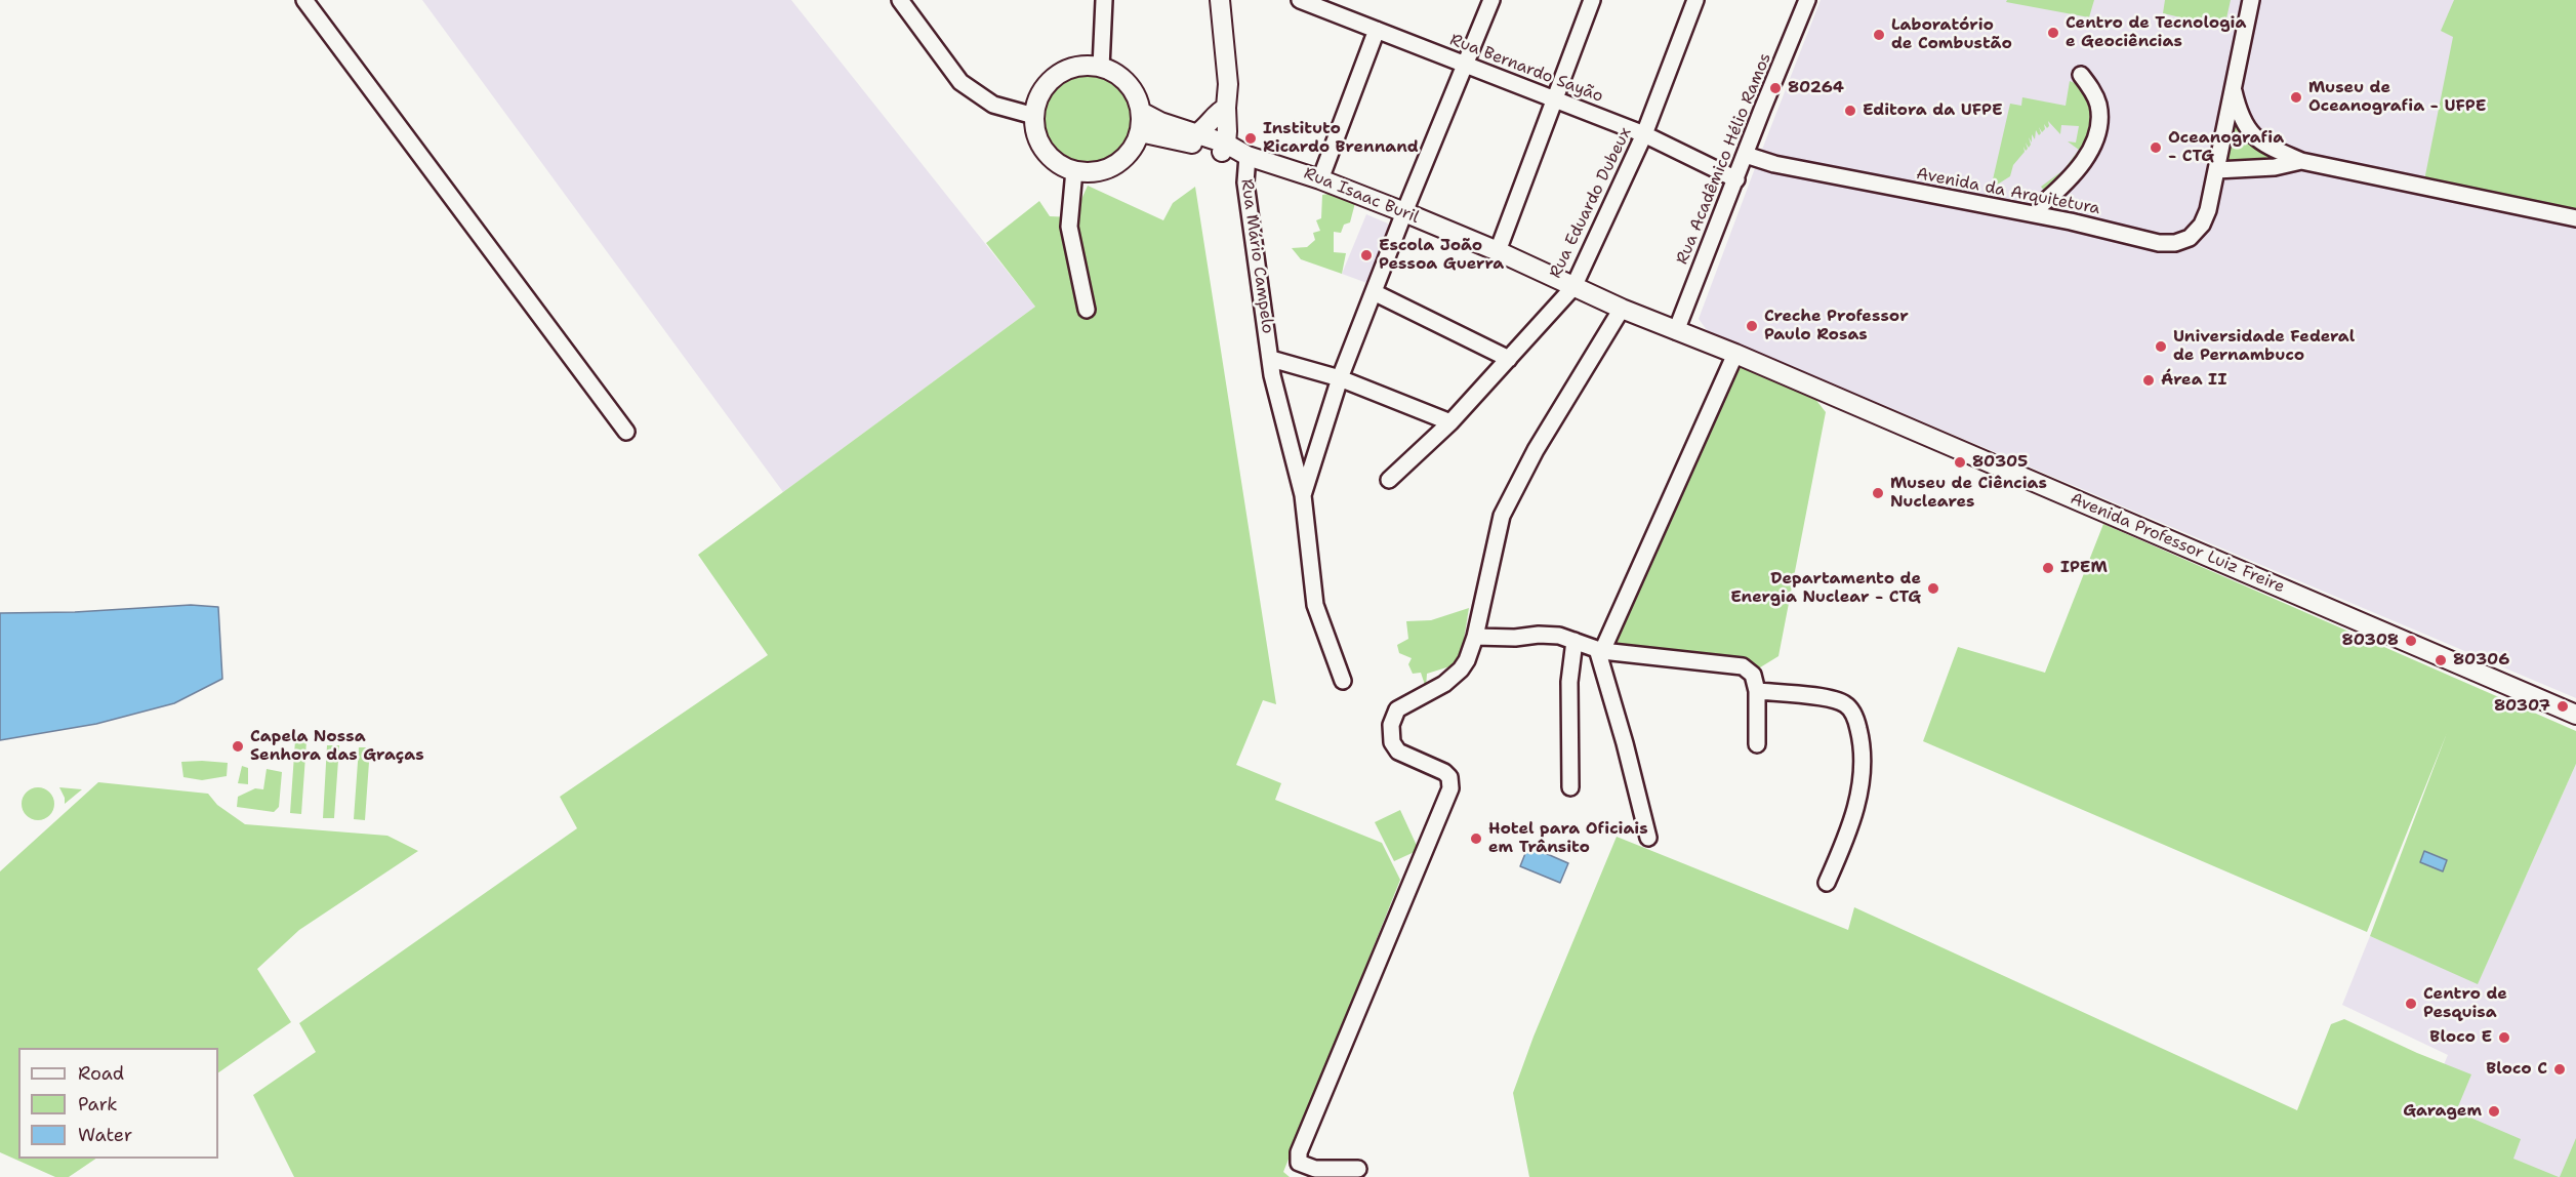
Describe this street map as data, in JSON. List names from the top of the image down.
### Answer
{
  "streets": {
    "main road": ["Rua Isaac Buril", "Avenida Professor Luiz Freire"],
    "street": [
      "Rua Bernardo Sayão",
      "Rua Acadêmico Hélio Ramos",
      "Avenida da Arquitetura",
      "Rua Eduardo Dubeux",
      "Rua Mário Campelo"
    ]
  },
  "crossings": [
    ["Rua Bernardo Sayão", "Rua Acadêmico Hélio Ramos"],
    ["Rua Bernardo Sayão", "Rua Eduardo Dubeux"],
    ["Rua Acadêmico Hélio Ramos", "Avenida da Arquitetura"],
    ["Rua Acadêmico Hélio Ramos", "Rua Isaac Buril"],
    ["Rua Acadêmico Hélio Ramos", "Avenida Professor Luiz Freire"],
    ["Rua Isaac Buril", "Rua Eduardo Dubeux"],
    ["Rua Isaac Buril", "Rua Mário Campelo"],
    ["Rua Isaac Buril", "Avenida Professor Luiz Freire"]
  ],
  "places": [
    "Centro de Tecnologia e Geociências",
    "Laboratório de Combustão",
    "80264",
    "Museu de Oceanografia - UFPE",
    "Editora da UFPE",
    "Instituto Ricardo Brennand",
    "Oceanografia - CTG",
    "Escola João Pessoa Guerra",
    "Creche Professor Paulo Rosas",
    "Universidade Federal de Pernambuco",
    "Área II",
    "80305",
    "Museu de Ciências Nucleares",
    "IPEM",
    "Departamento de Energia Nuclear - CTG",
    "80308",
    "80306",
    "80307",
    "Capela Nossa Senhora das Graças",
    "Hotel para Oficiais em Trânsito",
    "Centro de Pesquisa",
    "Bloco E",
    "Bloco C",
    "Garagem"
  ],
  "legend": ["Road", "Park", "Water"]
}
